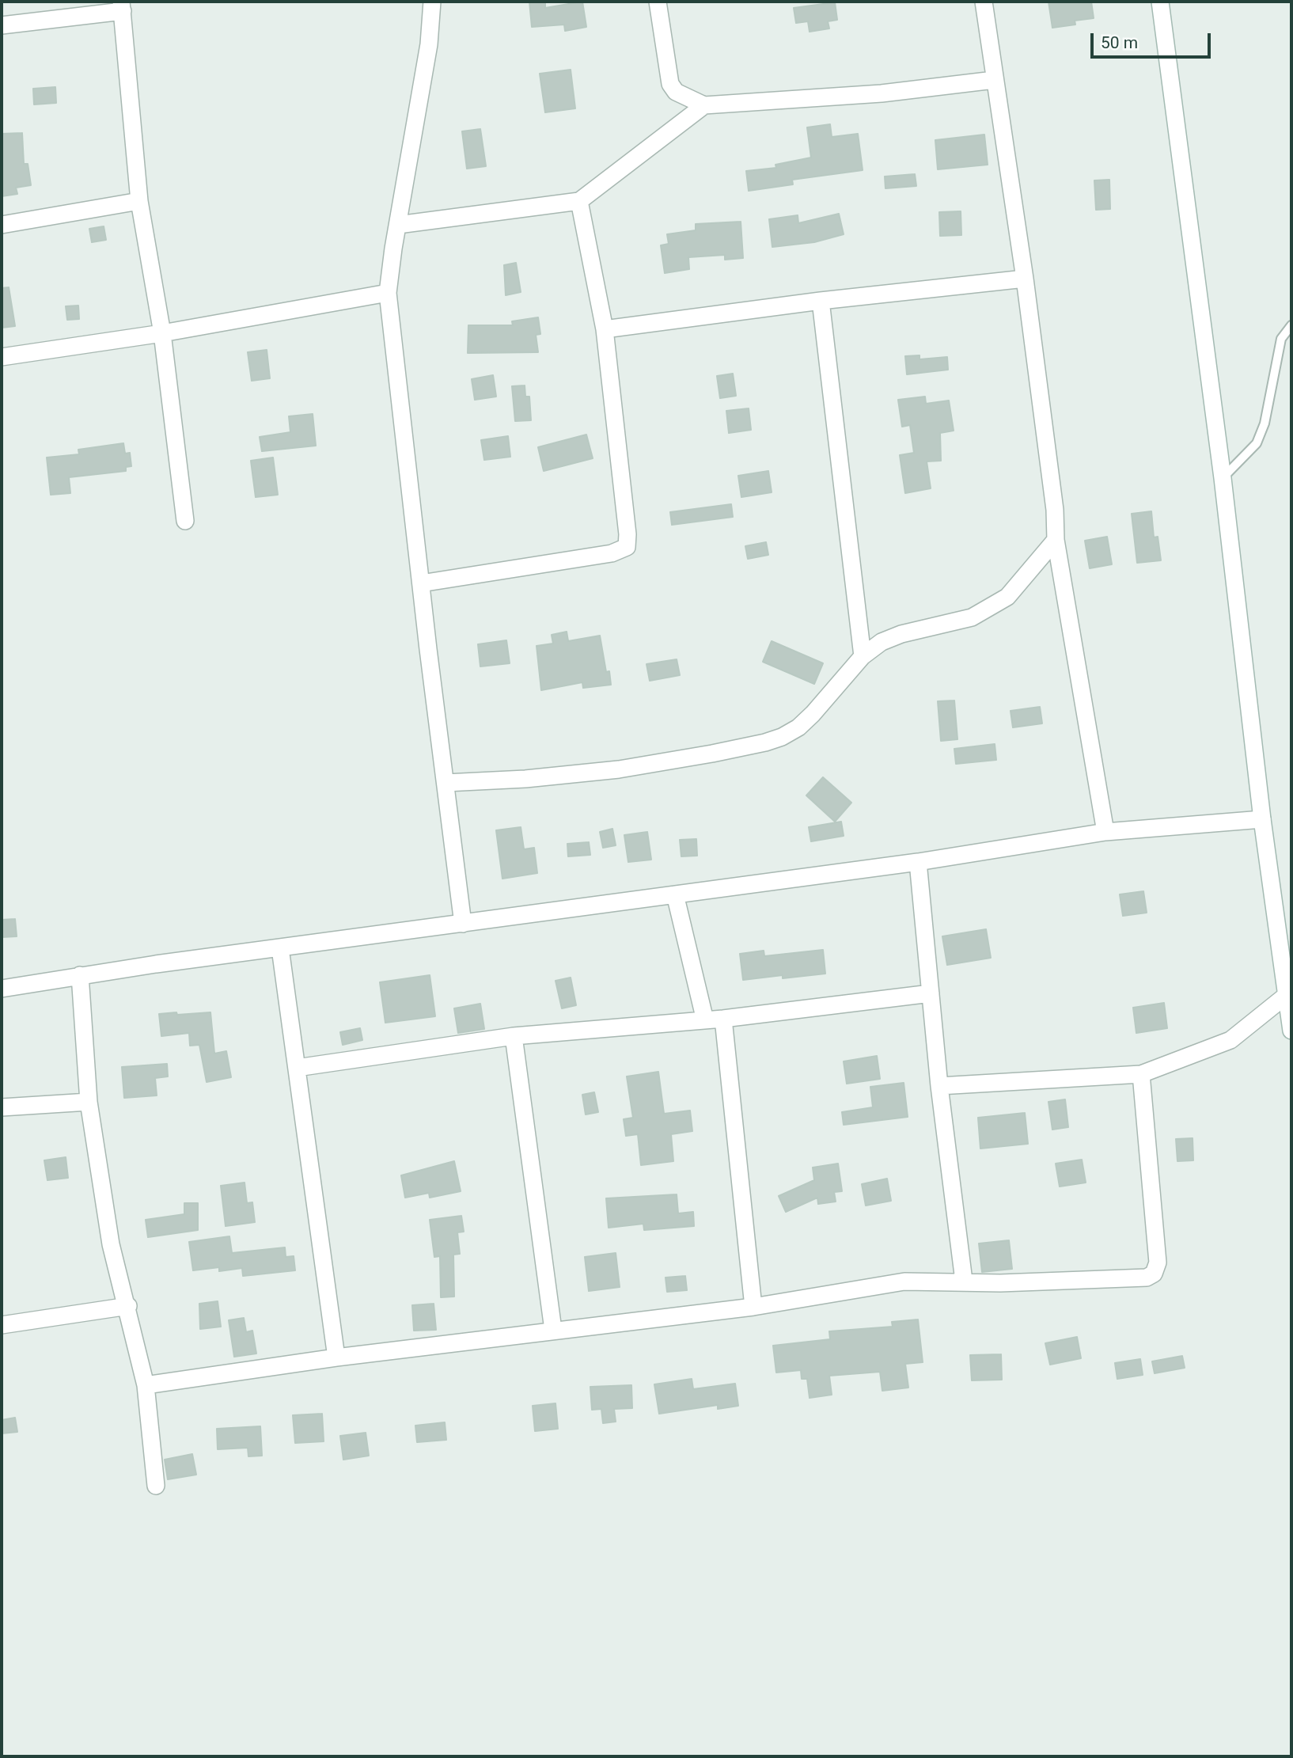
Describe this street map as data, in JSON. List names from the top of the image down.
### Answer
{
  "scale_bar": "50 m"
}
